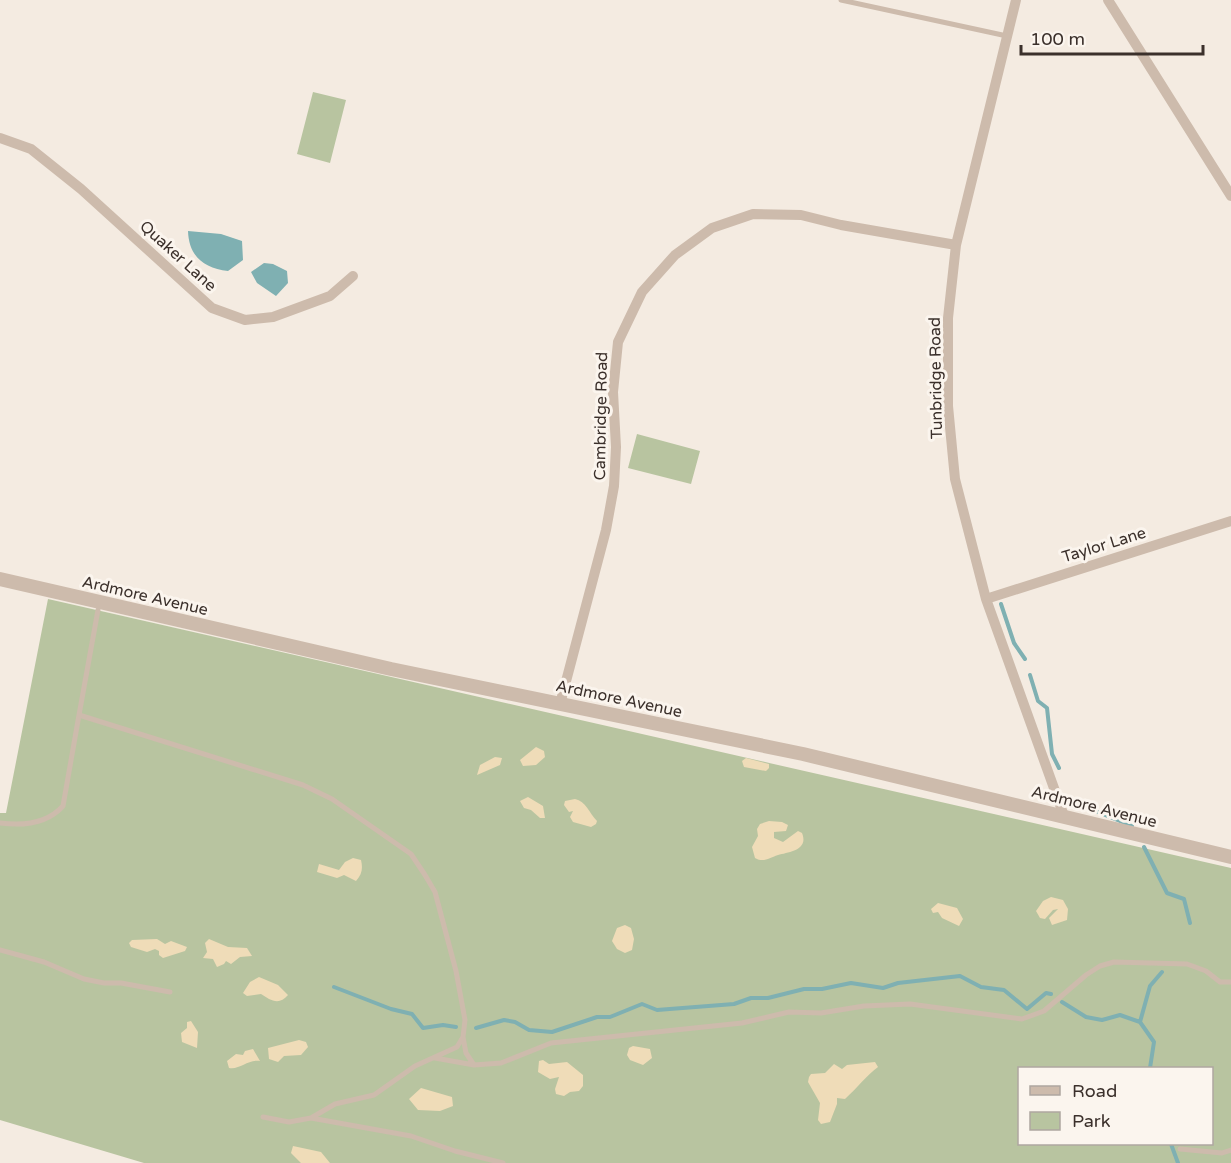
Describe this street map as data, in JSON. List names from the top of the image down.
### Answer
{
  "streets": {
    "street": [
      "Quaker Lane",
      "Tunbridge Road",
      "Cambridge Road",
      "Taylor Lane",
      "Ardmore Avenue"
    ]
  },
  "crossings": [
    ["Tunbridge Road", "Cambridge Road"],
    ["Tunbridge Road", "Taylor Lane"],
    ["Tunbridge Road", "Ardmore Avenue"],
    ["Cambridge Road", "Ardmore Avenue"]
  ],
  "legend": ["Road", "Park"],
  "scale_bar": "100 m"
}
